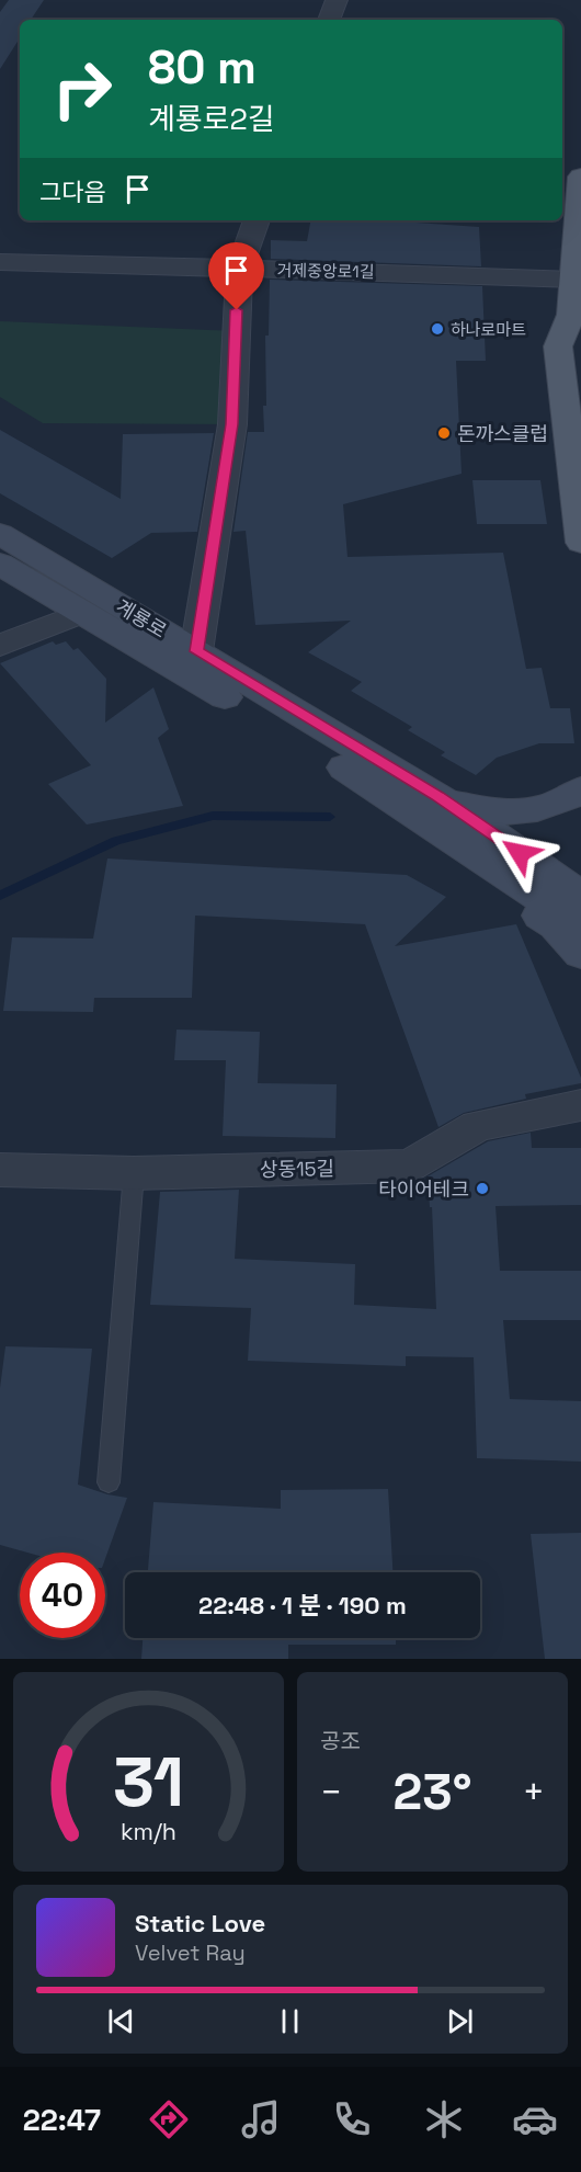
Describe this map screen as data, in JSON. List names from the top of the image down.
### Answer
{
  "streets": {
    "street": ["거제중앙로1길", "계룡로", "상동15길"]
  },
  "places": ["하나로마트", "돈까스클럽", "타이어테크"],
  "page": {
    "turn": ["80 m", "계룡로2길"],
    "then": "그다음",
    "limit": "40",
    "trip": "22:48 · 1 분 · 190 m",
    "tile": "공조",
    "heat": ["−", "23°", "+"],
    "song": ["Static Love", "Velvet Ray"],
    "tabs": "22:47",
    "gauge": ["31", "km/h"]
  }
}
